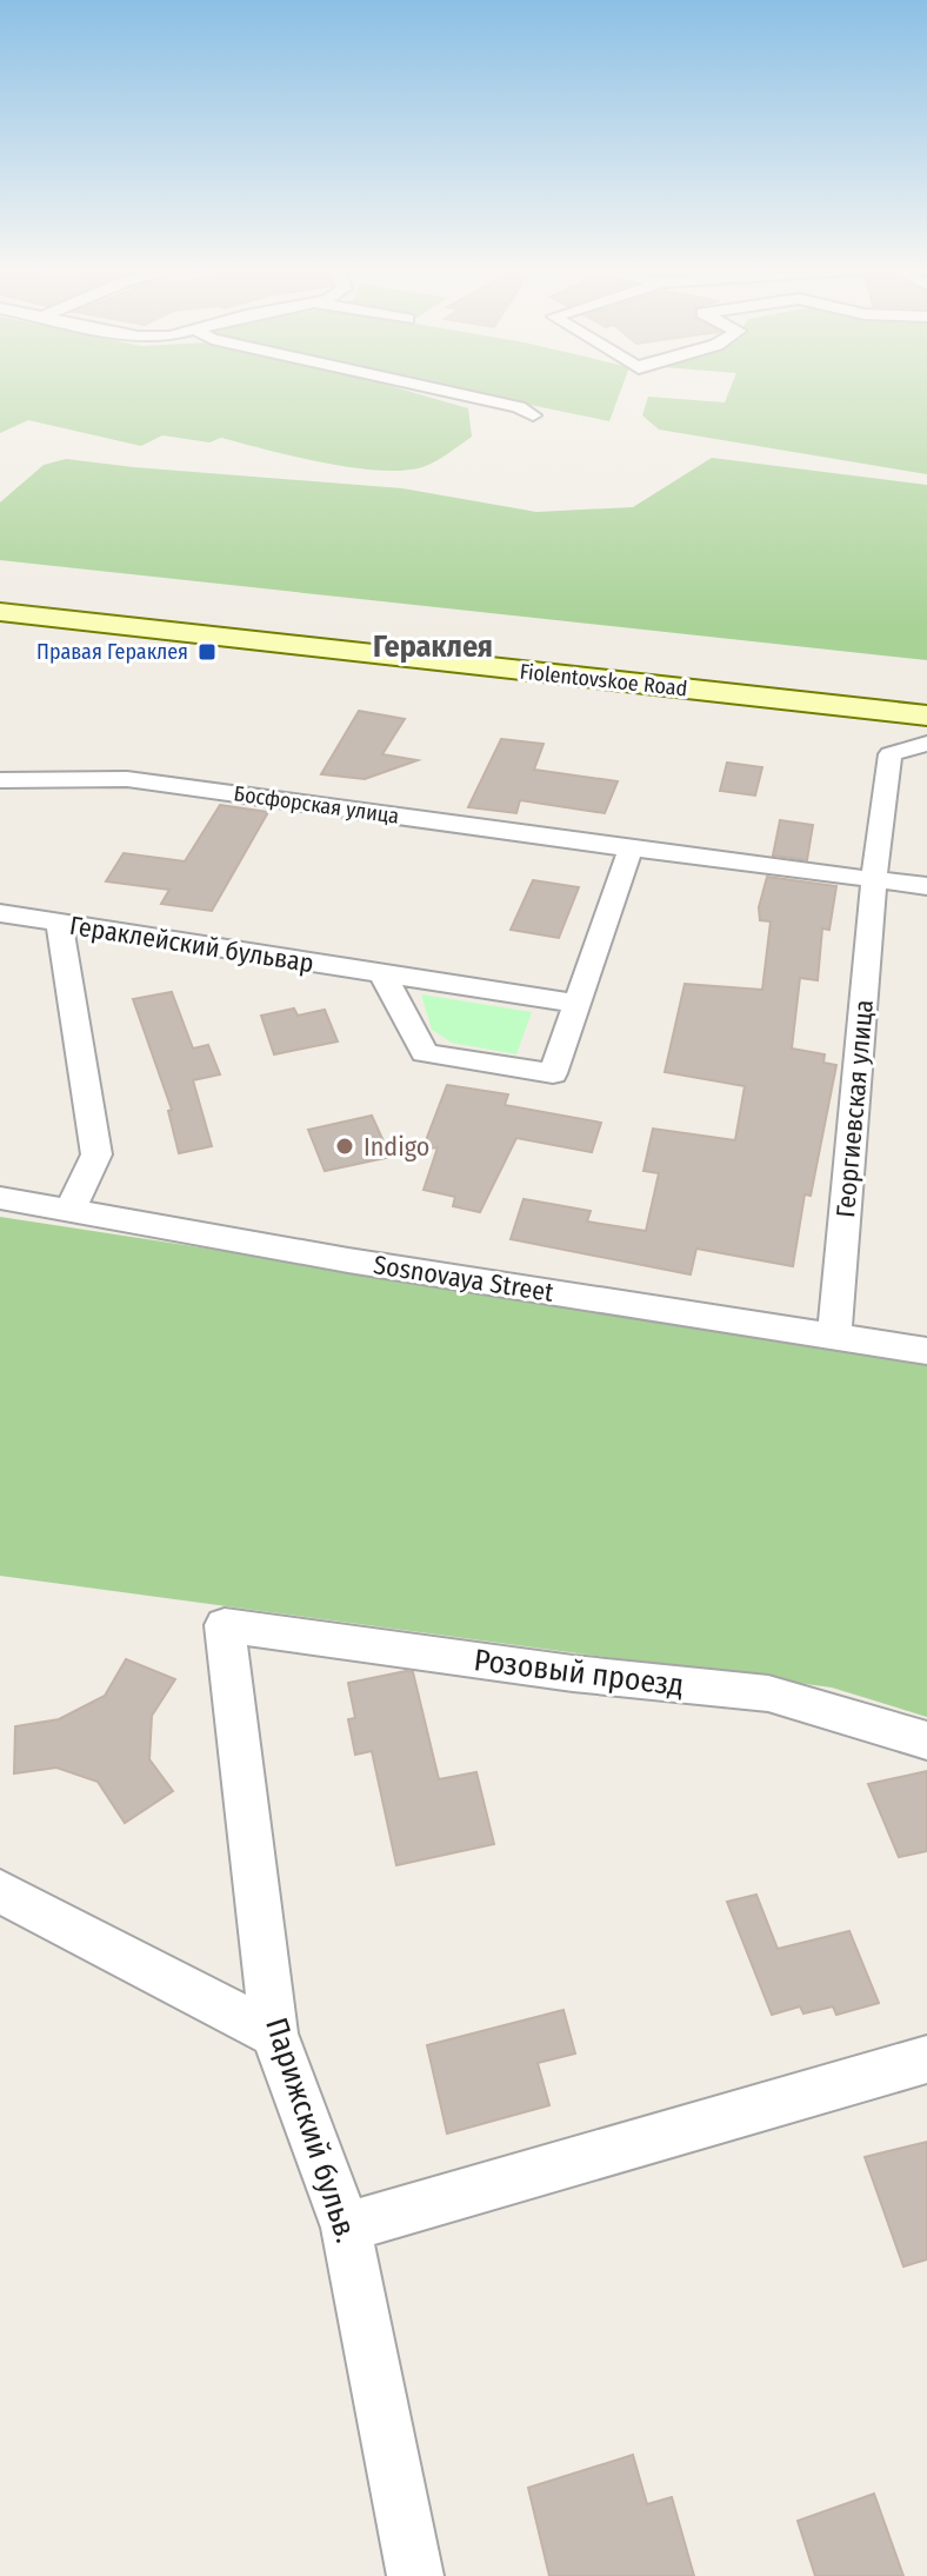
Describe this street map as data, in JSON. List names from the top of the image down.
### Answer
{
  "streets": {
    "main road": ["Fiolentovskoe Road"],
    "street": [
      "Босфорская улица",
      "Гераклейский бульвар",
      "Георгиевская улица",
      "Sosnovaya Street",
      "Розовый проезд",
      "Парижский бульв."
    ]
  },
  "crossings": [
    ["Босфорская улица", "Георгиевская улица"],
    ["Георгиевская улица", "Sosnovaya Street"],
    ["Розовый проезд", "Парижский бульв."]
  ],
  "districts": ["Гераклея"],
  "places": {
    "transit": ["Правая Гераклея"],
    "other": ["Indigo"]
  }
}
